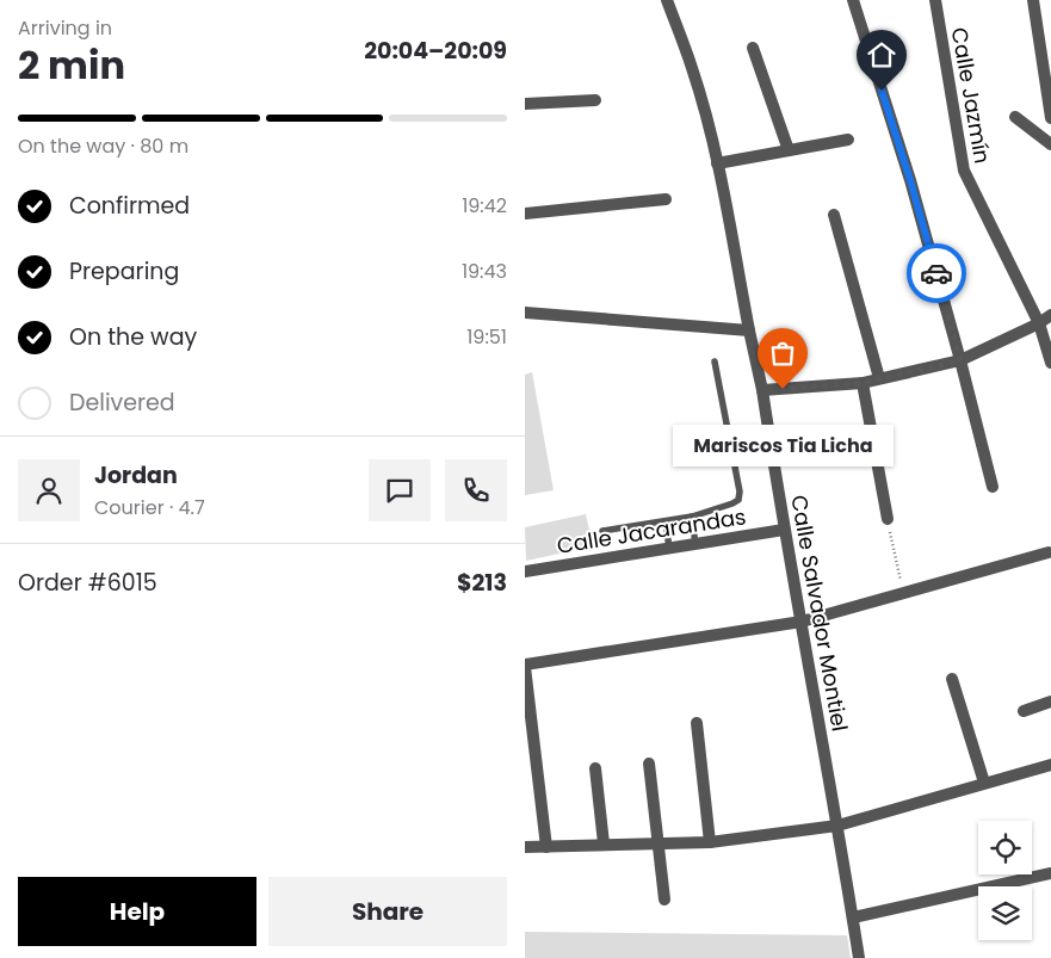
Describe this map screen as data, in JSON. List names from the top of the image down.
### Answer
{
  "streets": {
    "street": ["Calle Jazmín", "Calle Jacarandas", "Calle Salvador Montiel"]
  },
  "crossings": [
    ["Calle Jacarandas", "Calle Salvador Montiel"]
  ],
  "places": ["Mariscos Tia Licha"],
  "page": {
    "heading": ["2 min", "Arriving in", "20:04–20:09"],
    "panel": [
      "Jordan",
      "Courier · 4.7",
      "Order #6015",
      "$213"
    ],
    "bar": "On the way · 80 m",
    "list": [
      ["Confirmed", "19:42"],
      ["Preparing", "19:43"],
      ["On the way", "19:51"],
      "Delivered"
    ],
    "bubble": "Mariscos Tia Licha",
    "buttons": ["Help", "Share"]
  }
}
